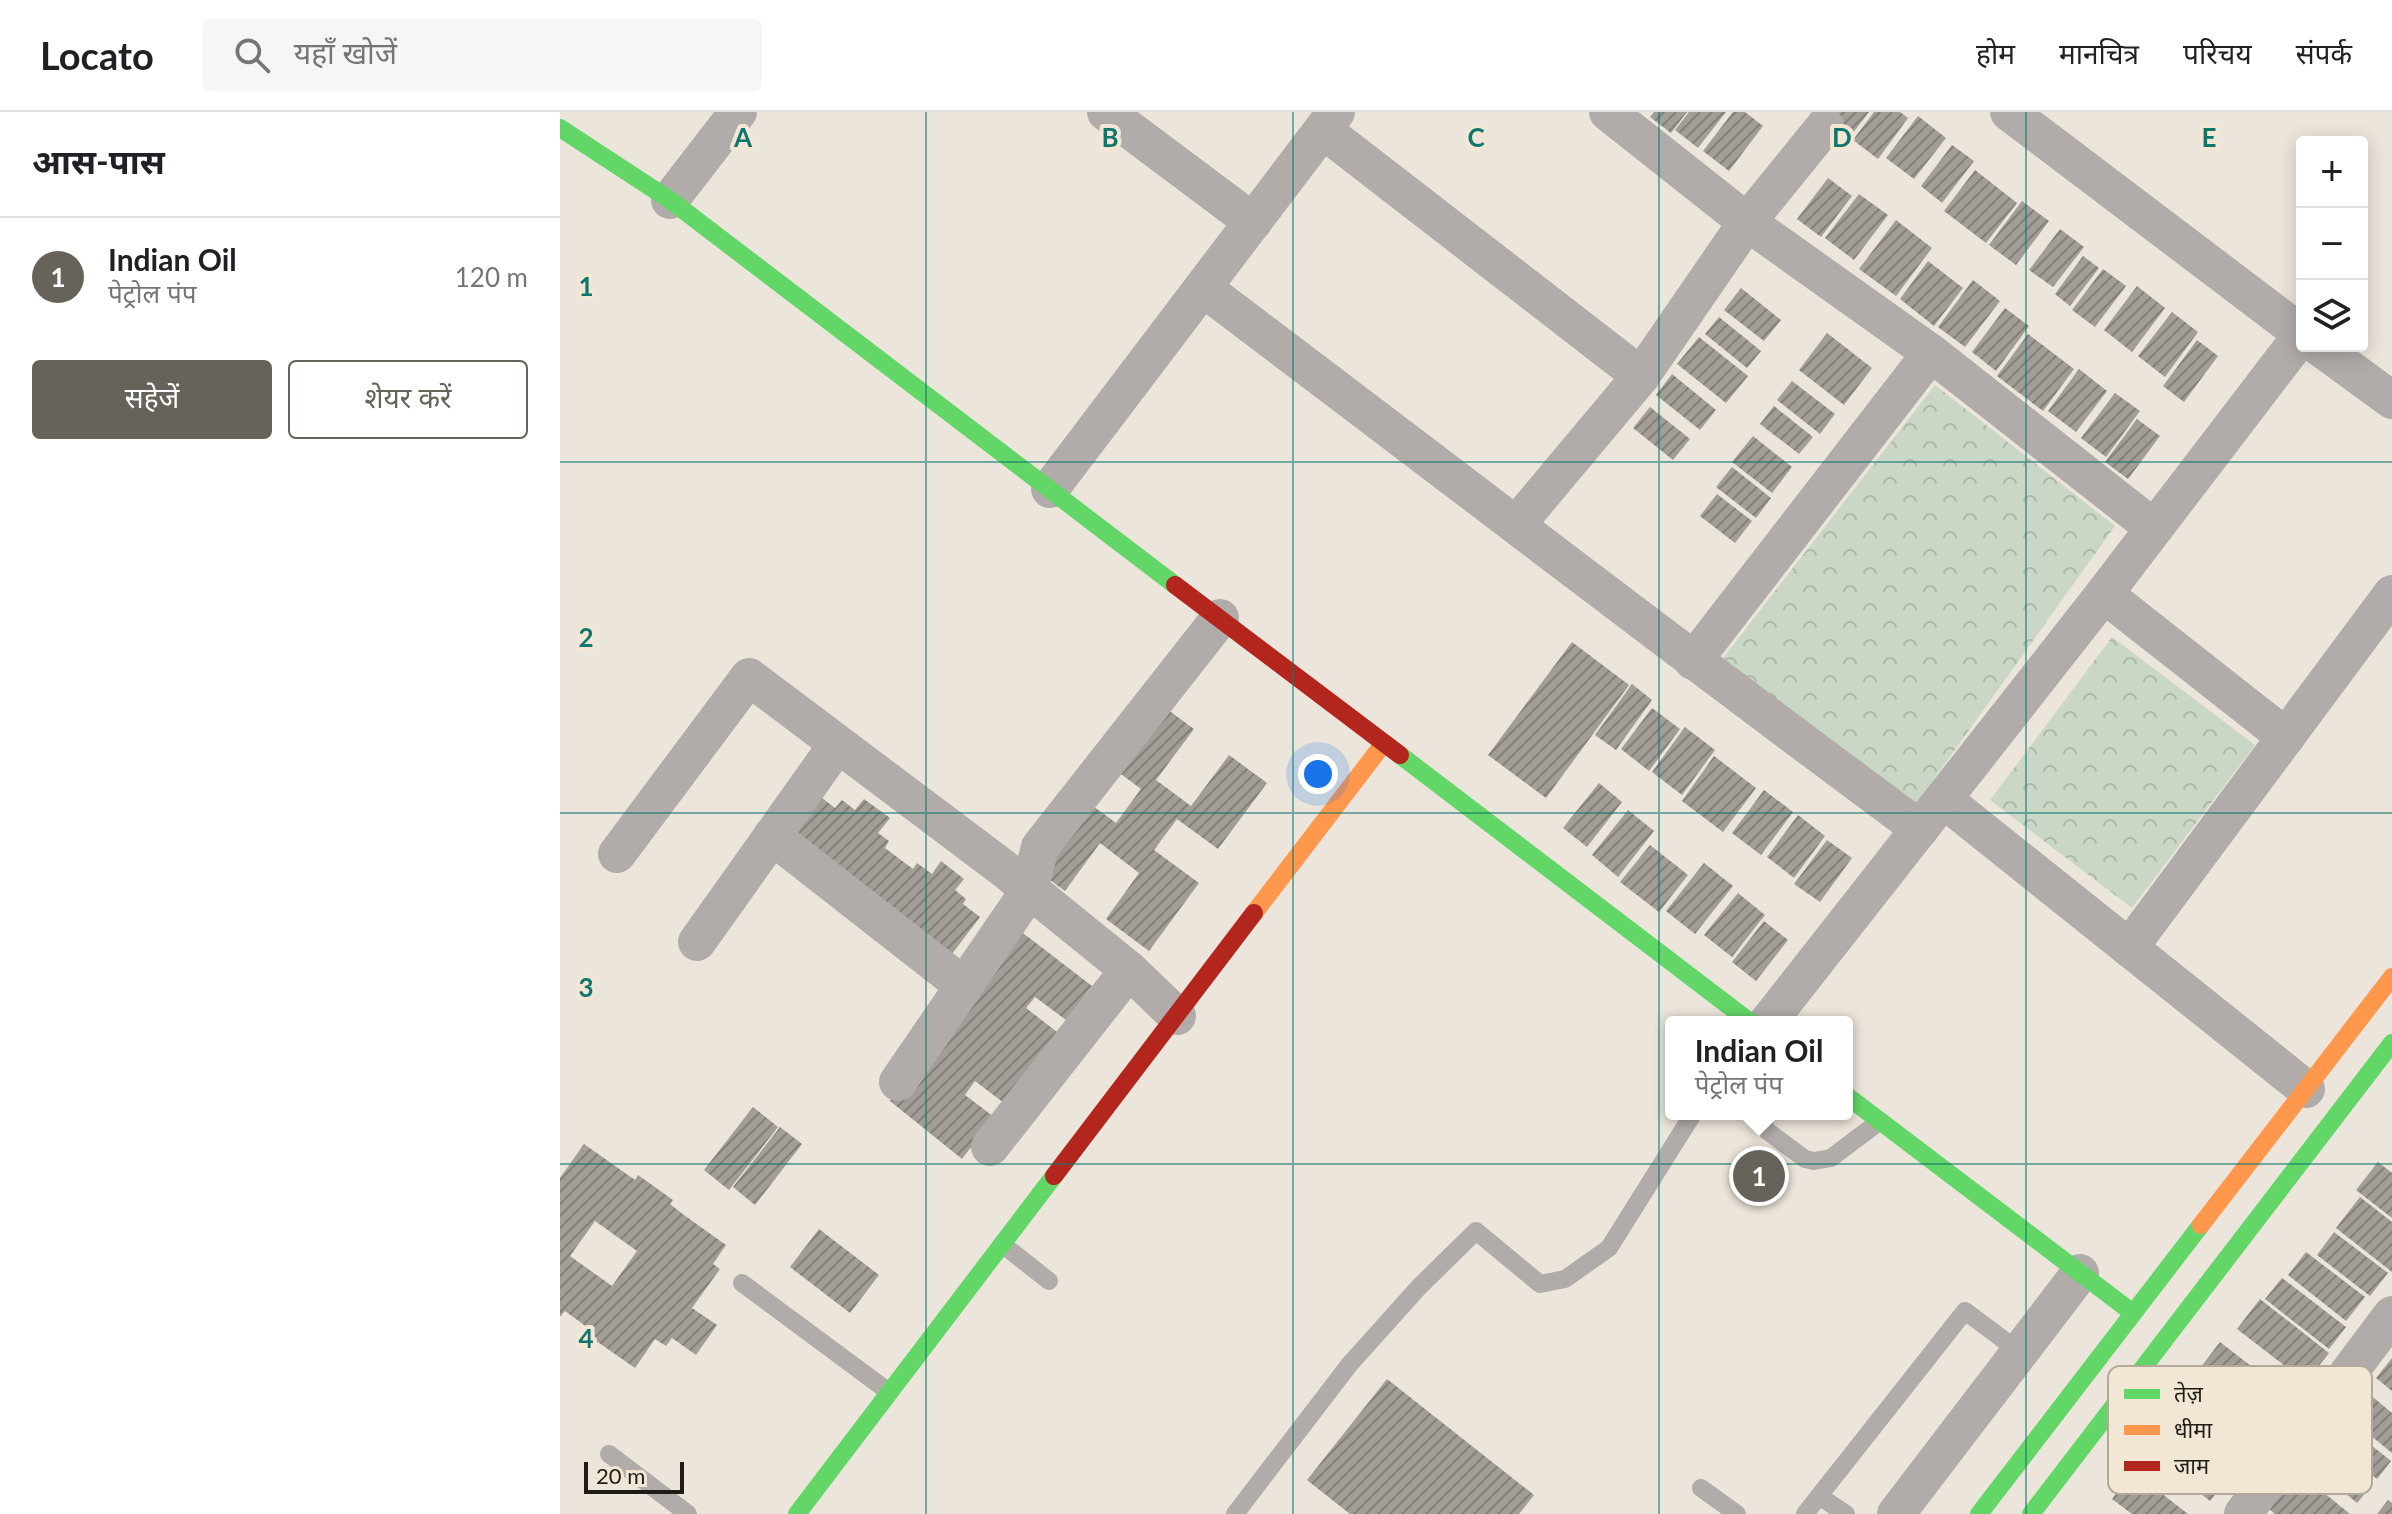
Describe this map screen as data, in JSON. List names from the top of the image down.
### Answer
{
  "legend": ["तेज़", "धीमा", "जाम"],
  "scale_bar": "20 m",
  "page": {
    "header": "Locato",
    "search": "यहाँ खोजें",
    "nav": [
      "होम",
      "मानचित्र",
      "परिचय",
      "संपर्क"
    ],
    "heading": "आस-पास",
    "map_buttons": ["+", "−"],
    "list": [
      {
        "mark": "1",
        "name": "Indian Oil",
        "note": "पेट्रोल पंप",
        "value": "120 m"
      }
    ],
    "buttons": ["सहेजें", "शेयर करें"],
    "popup": ["Indian Oil", "पेट्रोल पंप"],
    "pins": "1",
    "scale": "20 m"
  },
  "grid": {
    "columns": [
      "A",
      "B",
      "C",
      "D",
      "E"
    ],
    "rows": [
      "1",
      "2",
      "3",
      "4"
    ]
  }
}
